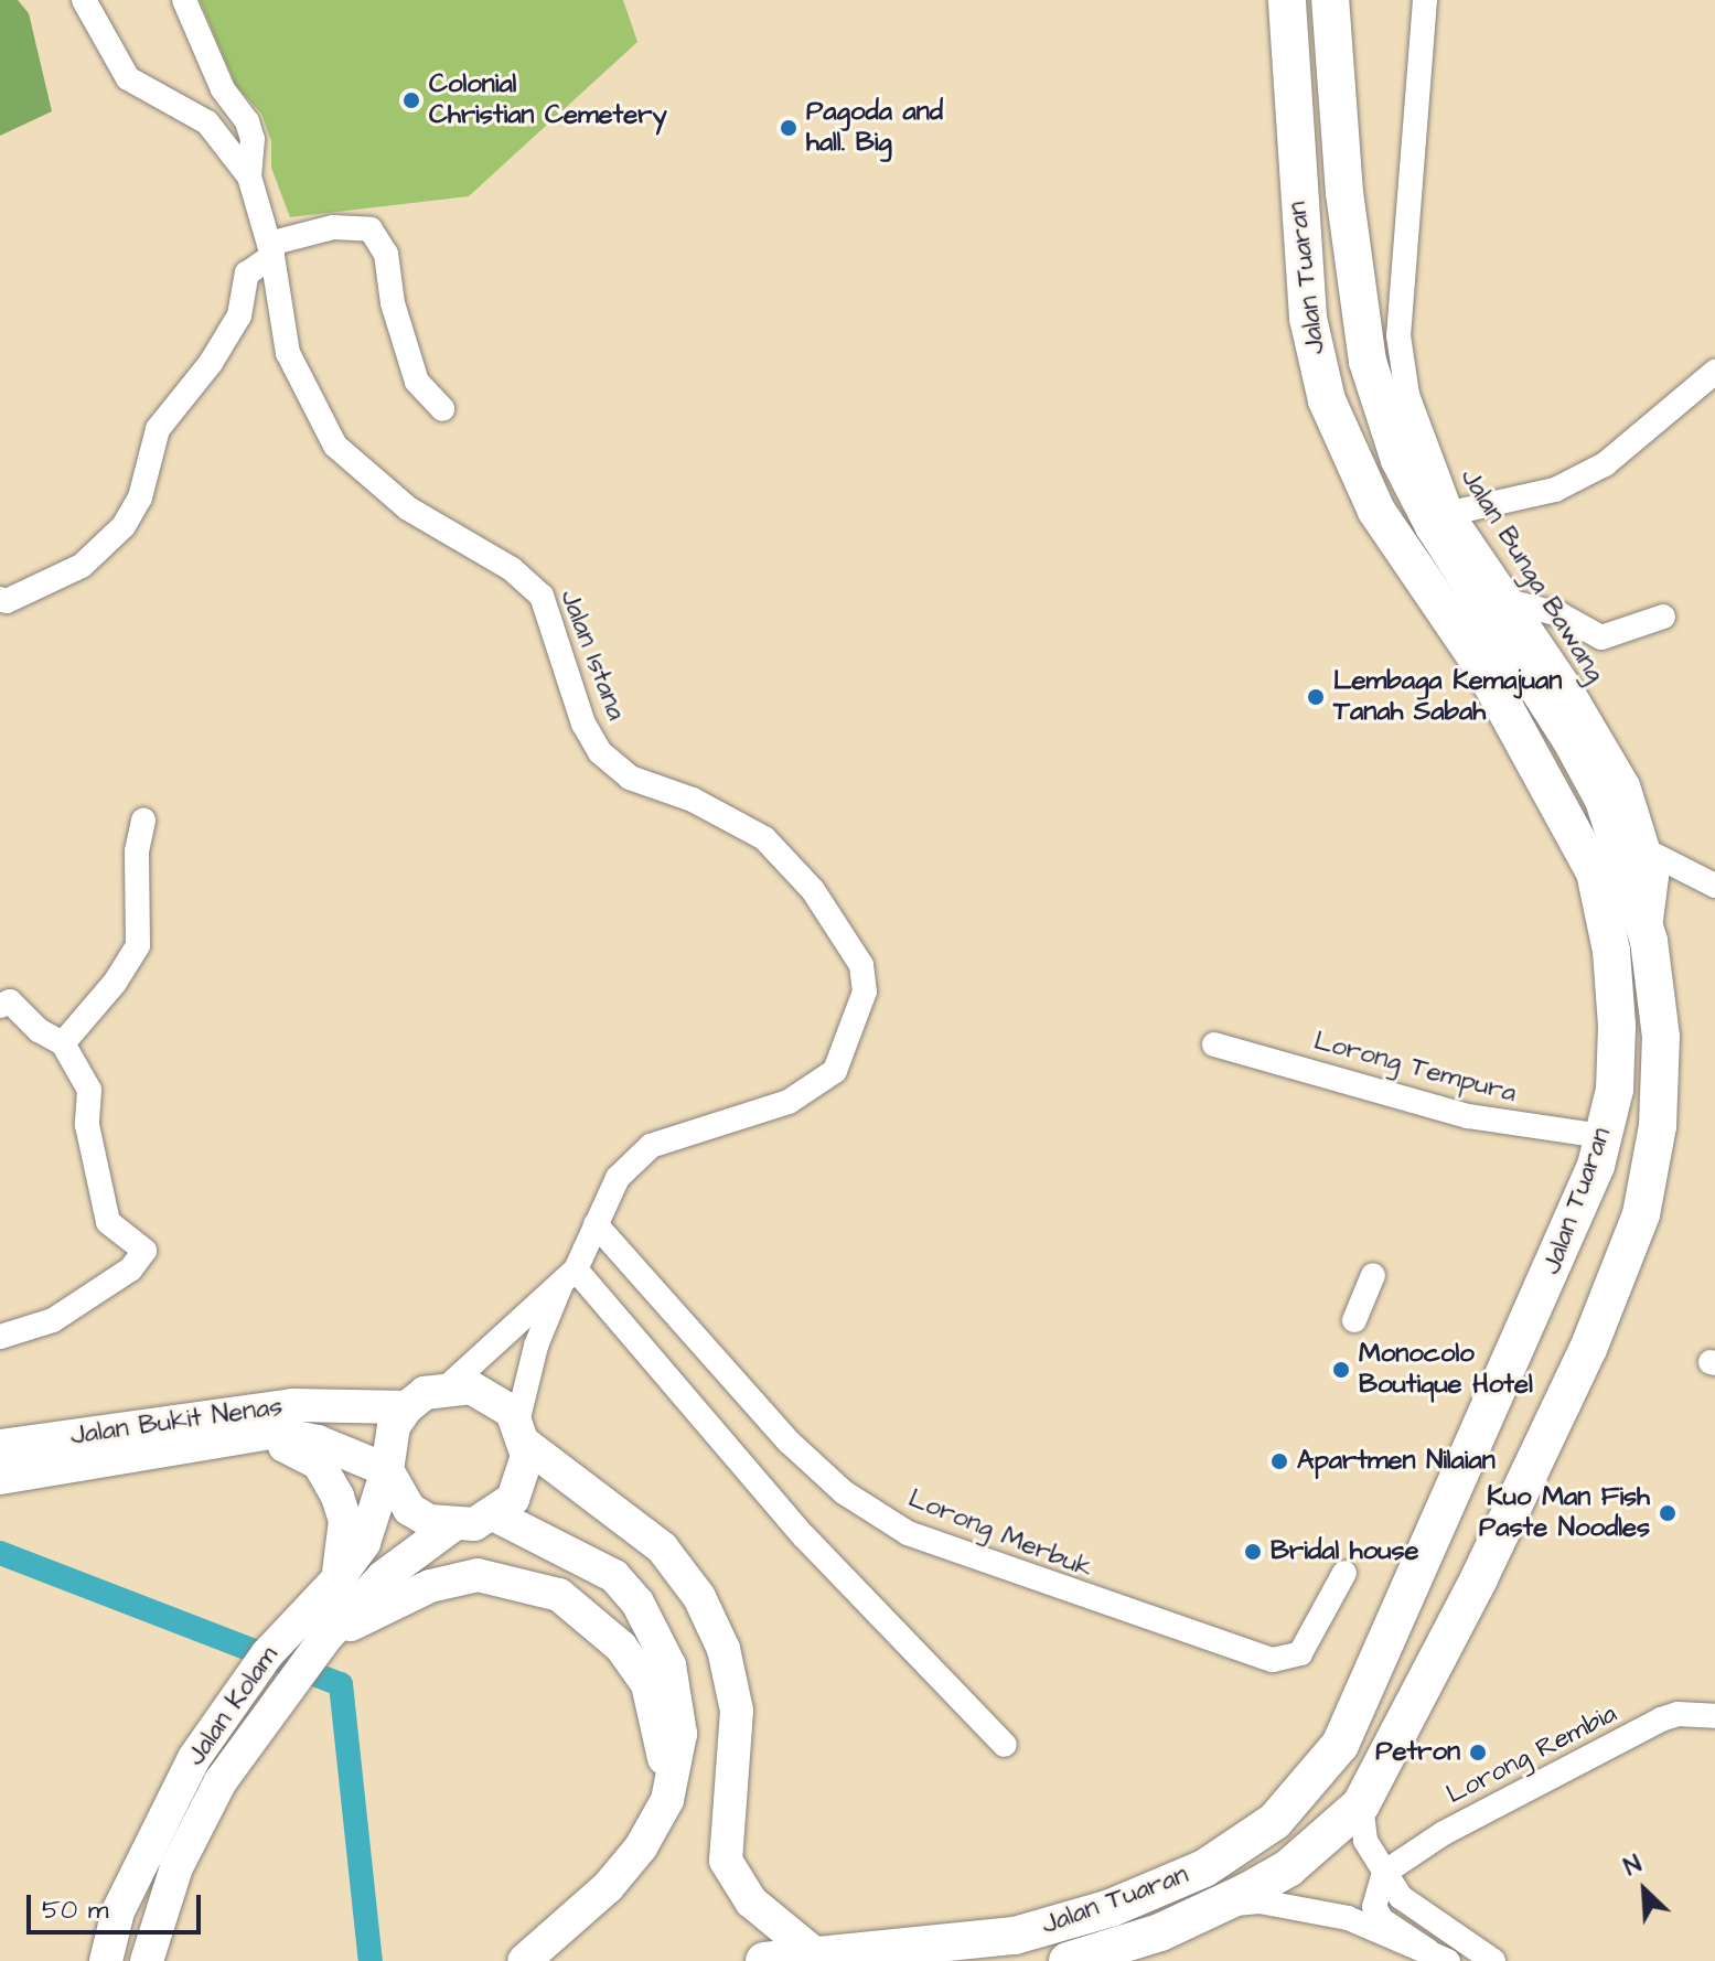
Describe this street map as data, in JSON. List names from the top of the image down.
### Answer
{
  "streets": {
    "main road": ["Jalan Tuaran", "Jalan Bukit Nenas", "Jalan Kolam"],
    "street": [
      "Jalan Bunga Bawang",
      "Jalan Istana",
      "Lorong Tempura",
      "Lorong Merbuk",
      "Lorong Rembia"
    ]
  },
  "crossings": [
    ["Jalan Tuaran", "Jalan Bunga Bawang"],
    ["Jalan Tuaran", "Lorong Tempura"],
    ["Jalan Istana", "Jalan Bukit Nenas"],
    ["Jalan Istana", "Lorong Merbuk"],
    ["Jalan Istana", "Jalan Kolam"],
    ["Jalan Bukit Nenas", "Jalan Kolam"]
  ],
  "places": [
    "Colonial Christian Cemetery",
    "Pagoda and hall. Big",
    "Lembaga Kemajuan Tanah Sabah",
    "Monocolo Boutique Hotel",
    "Apartmen Nilaian",
    "Kuo Man Fish Paste Noodles",
    "Bridal house",
    "Petron"
  ],
  "scale_bar": "50 m",
  "north": "top left"
}
